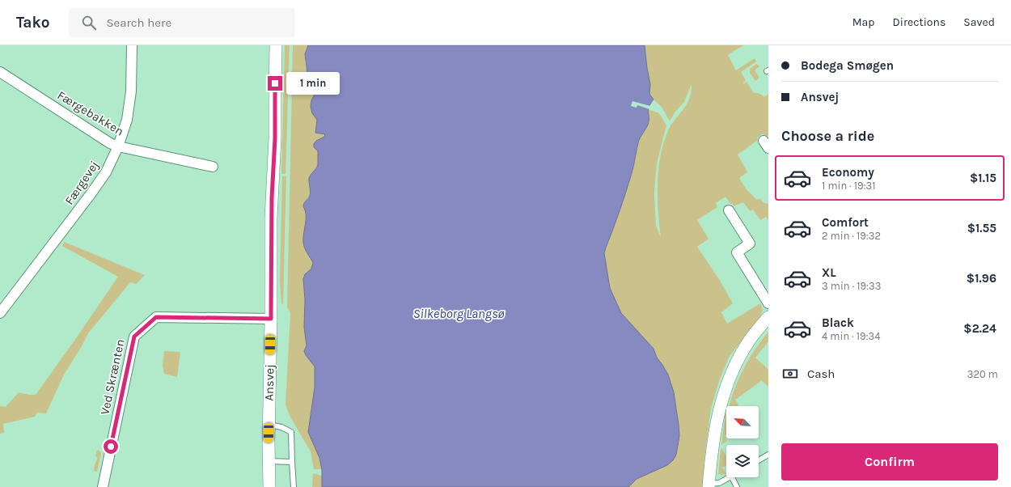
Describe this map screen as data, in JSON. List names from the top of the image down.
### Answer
{
  "streets": {
    "street": [
      "Færgebakken",
      "Færgevej",
      "Ved Skrænten",
      "Ansvej"
    ]
  },
  "crossings": [
    ["Færgebakken", "Færgevej"],
    ["Ved Skrænten", "Ansvej"]
  ],
  "water": ["Silkeborg Langsø"],
  "north": "top left",
  "page": {
    "header": "Tako",
    "search": "Search here",
    "nav": ["Map", "Directions", "Saved"],
    "banner": ["Bodega Smøgen", "Ansvej"],
    "bubble": "1 min",
    "heading": "Choose a ride",
    "list": [
      {
        "name": "Economy",
        "note": "1 min · 19:31",
        "value": "$1.15"
      },
      {
        "name": "Comfort",
        "note": "2 min · 19:32",
        "value": "$1.55"
      },
      {
        "name": "XL",
        "note": "3 min · 19:33",
        "value": "$1.96"
      },
      {
        "name": "Black",
        "note": "4 min · 19:34",
        "value": "$2.24"
      }
    ],
    "pay": ["Cash", "320 m"],
    "buttons": "Confirm"
  }
}
